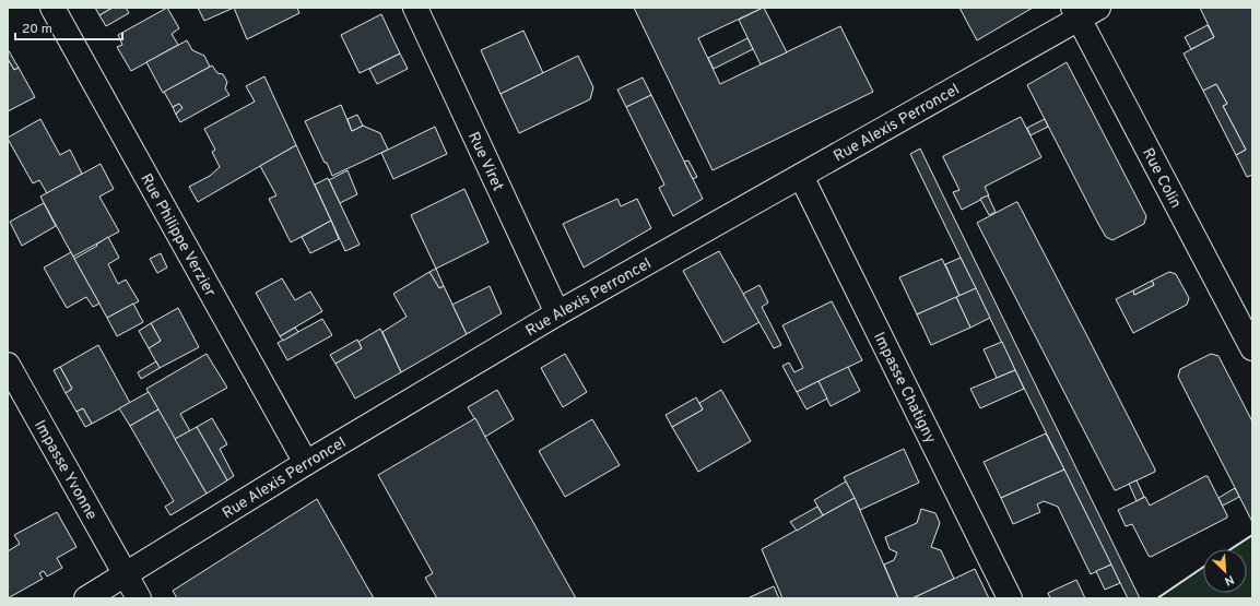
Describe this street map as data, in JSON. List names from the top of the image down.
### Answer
{
  "streets": {
    "street": [
      "Rue Alexis Perroncel",
      "Rue Viret",
      "Rue Colin",
      "Rue Philippe Verzier",
      "Impasse Chatigny",
      "Impasse Yvonne"
    ]
  },
  "crossings": [
    ["Rue Alexis Perroncel", "Rue Viret"],
    ["Rue Alexis Perroncel", "Rue Colin"],
    ["Rue Alexis Perroncel", "Rue Philippe Verzier"],
    ["Rue Alexis Perroncel", "Impasse Chatigny"],
    ["Rue Alexis Perroncel", "Impasse Yvonne"]
  ],
  "scale_bar": "20 m",
  "north": "bottom right"
}
